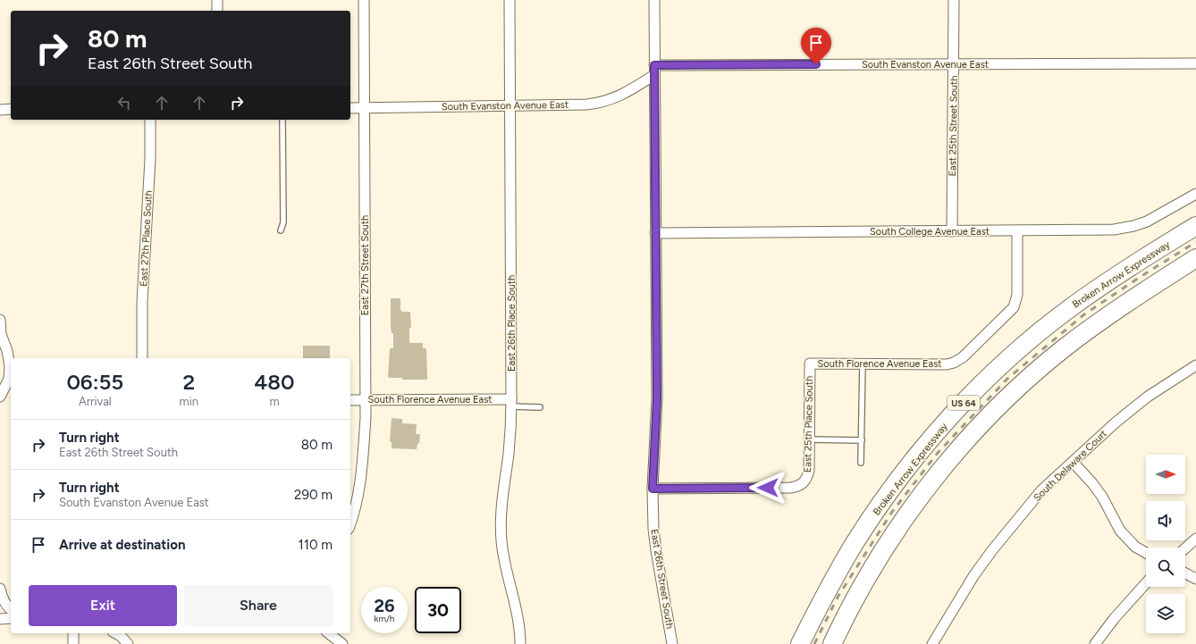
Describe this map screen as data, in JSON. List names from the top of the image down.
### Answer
{
  "streets": {
    "highway": ["Broken Arrow Expressway", "US 64"],
    "street": [
      "South Evanston Avenue East",
      "East 25th Street South",
      "South College Avenue East",
      "East 27th Place South",
      "East 27th Street South",
      "East 26th Place South",
      "South Florence Avenue East",
      "East 25th Place South",
      "South Delaware Court",
      "East 26th Street South"
    ]
  },
  "crossings": [
    ["South Evanston Avenue East", "East 25th Street South"],
    ["South Evanston Avenue East", "East 27th Street South"],
    ["South Evanston Avenue East", "East 26th Place South"],
    ["South Evanston Avenue East", "East 26th Street South"],
    ["East 25th Street South", "South College Avenue East"],
    ["South College Avenue East", "South Florence Avenue East"],
    ["South College Avenue East", "East 26th Street South"],
    ["East 27th Street South", "South Florence Avenue East"],
    ["East 26th Place South", "South Florence Avenue East"],
    ["South Florence Avenue East", "East 25th Place South"],
    ["East 25th Place South", "East 26th Street South"]
  ],
  "north": "right",
  "page": {
    "turn": ["80 m", "East 26th Street South"],
    "eta": [
      "06:55",
      "Arrival",
      "2",
      "min",
      "480",
      "m"
    ],
    "list": [
      {
        "name": "Turn right",
        "note": "East 26th Street South",
        "value": "80 m"
      },
      {
        "name": "Turn right",
        "note": "South Evanston Avenue East",
        "value": "290 m"
      },
      {
        "name": "Arrive at destination",
        "value": "110 m"
      }
    ],
    "buttons": ["Exit", "Share"],
    "speed": "26 km/h",
    "limit": "30"
  }
}
